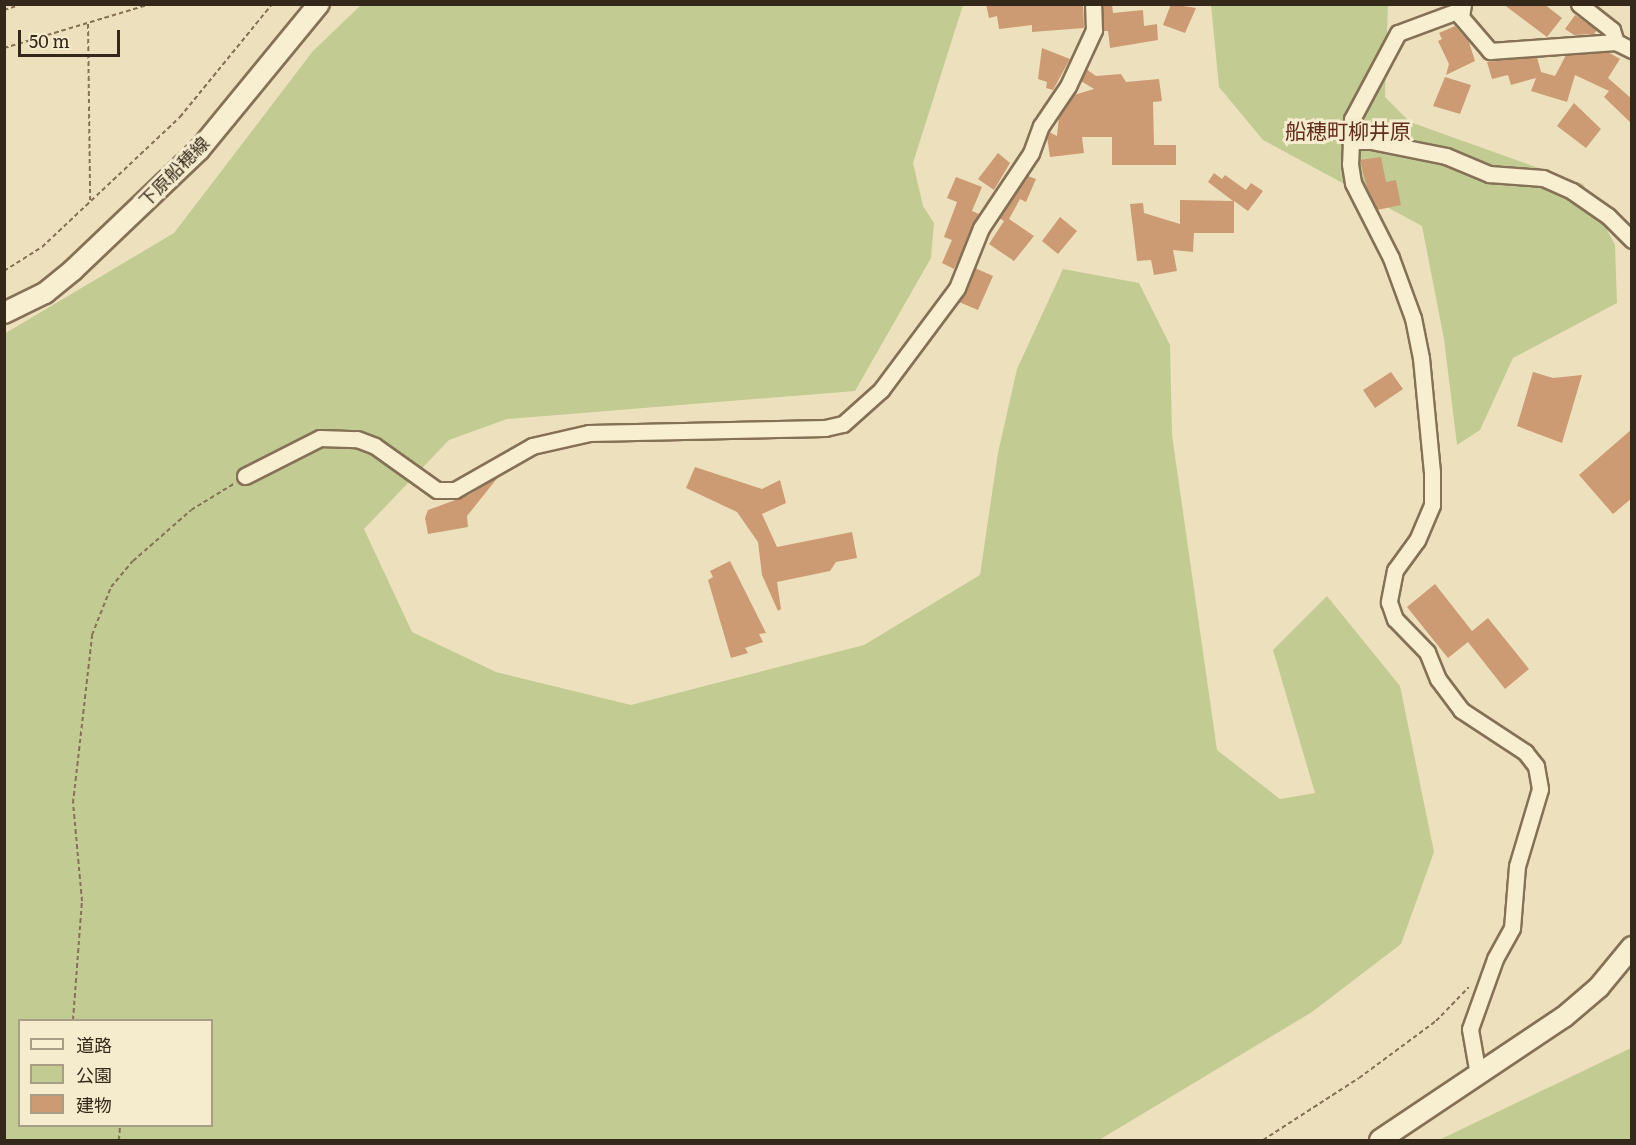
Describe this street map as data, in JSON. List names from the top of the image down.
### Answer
{
  "streets": {
    "main road": ["下原船穂線"]
  },
  "districts": ["船穂町柳井原"],
  "legend": ["道路", "公園", "建物"],
  "scale_bar": "50 m"
}
